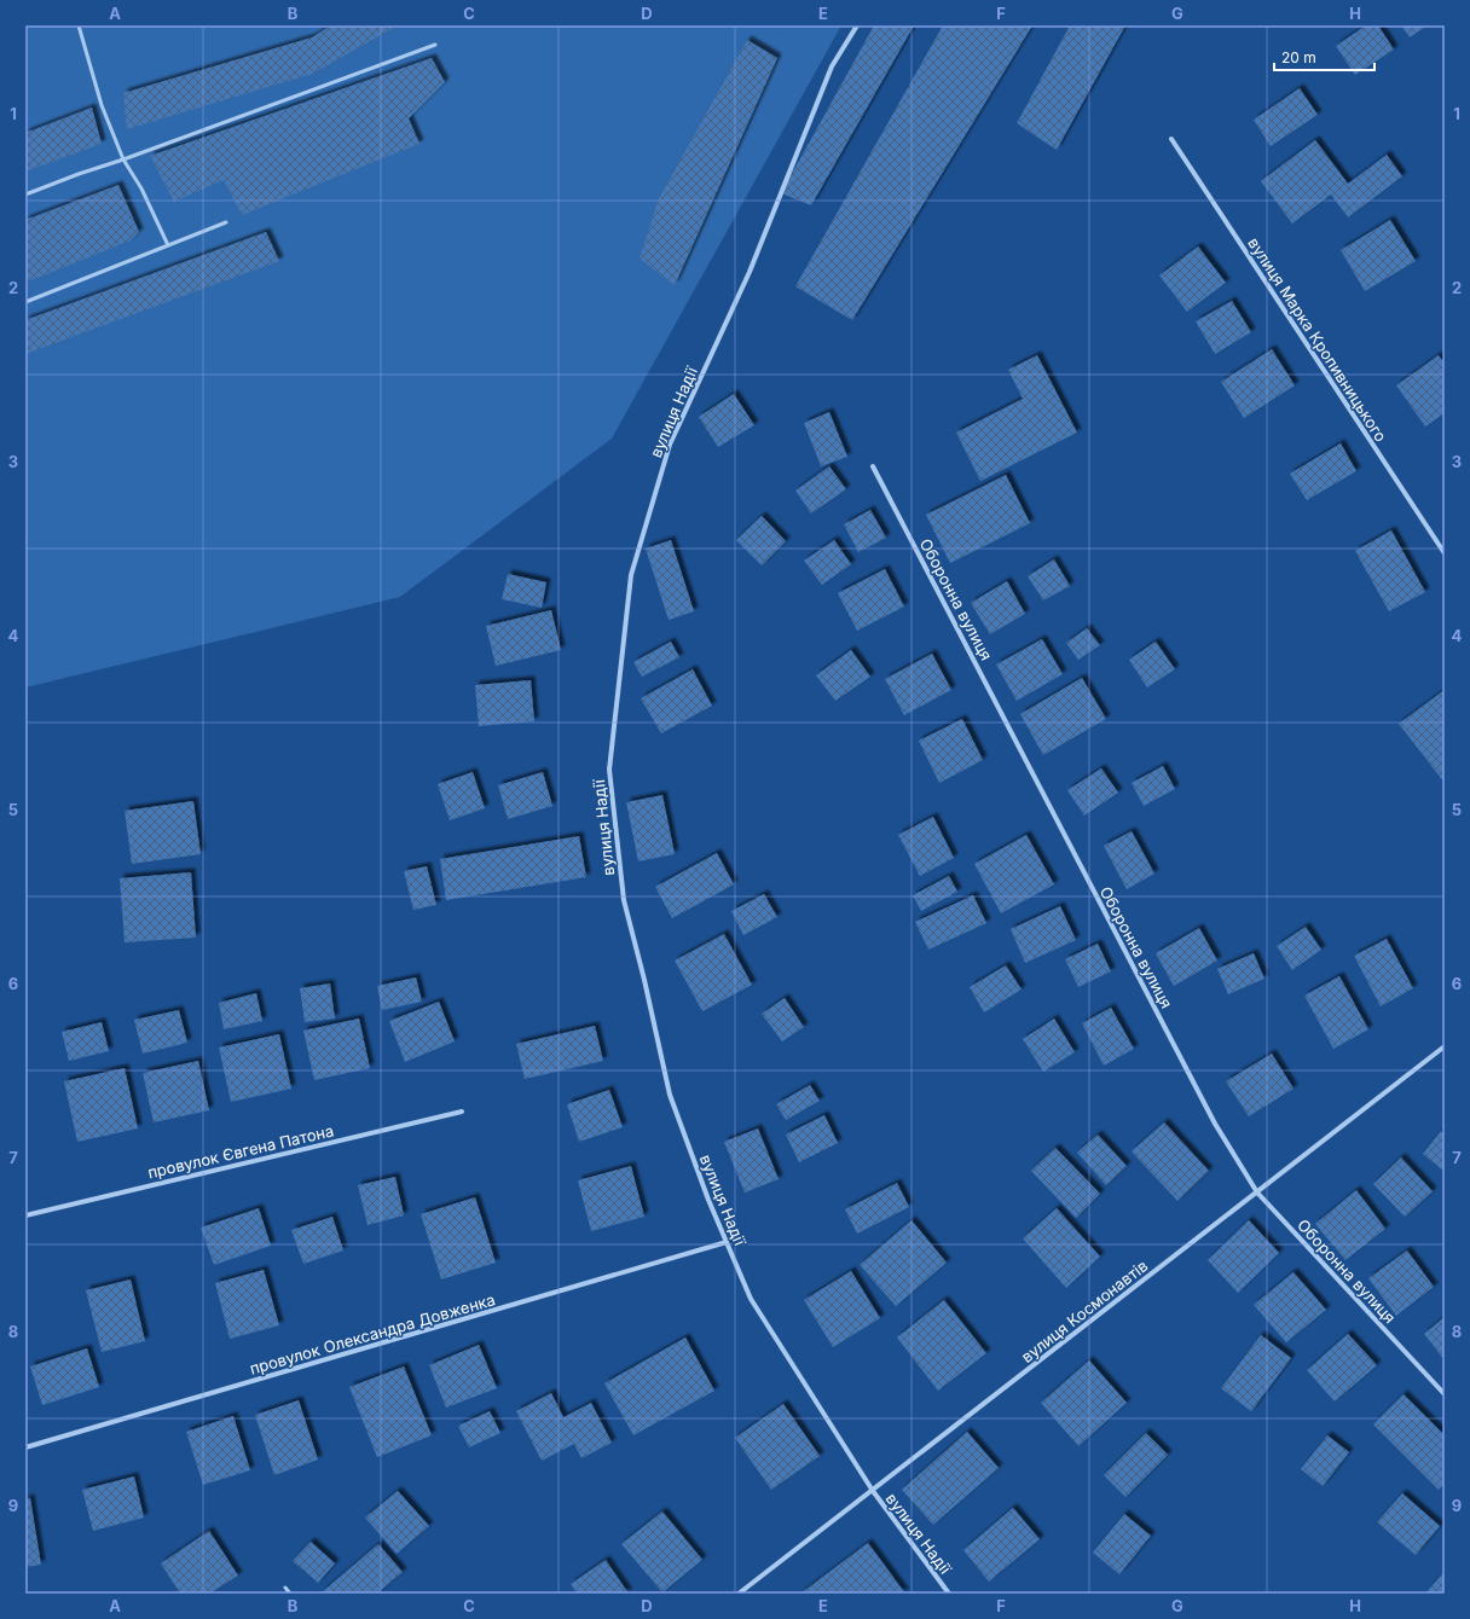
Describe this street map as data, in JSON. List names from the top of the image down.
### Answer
{
  "streets": {
    "street": [
      "вулиця Марка Кропивницького",
      "вулиця Надії",
      "Оборонна вулиця",
      "провулок Євгена Патона",
      "вулиця Космонавтів",
      "провулок Олександра Довженка"
    ]
  },
  "crossings": [
    ["вулиця Надії", "вулиця Космонавтів"],
    ["вулиця Надії", "провулок Олександра Довженка"],
    ["Оборонна вулиця", "вулиця Космонавтів"]
  ],
  "scale_bar": "20 m",
  "grid": {
    "columns": [
      "A",
      "B",
      "C",
      "D",
      "E",
      "F",
      "G",
      "H"
    ],
    "rows": [
      "1",
      "2",
      "3",
      "4",
      "5",
      "6",
      "7",
      "8",
      "9"
    ]
  }
}
